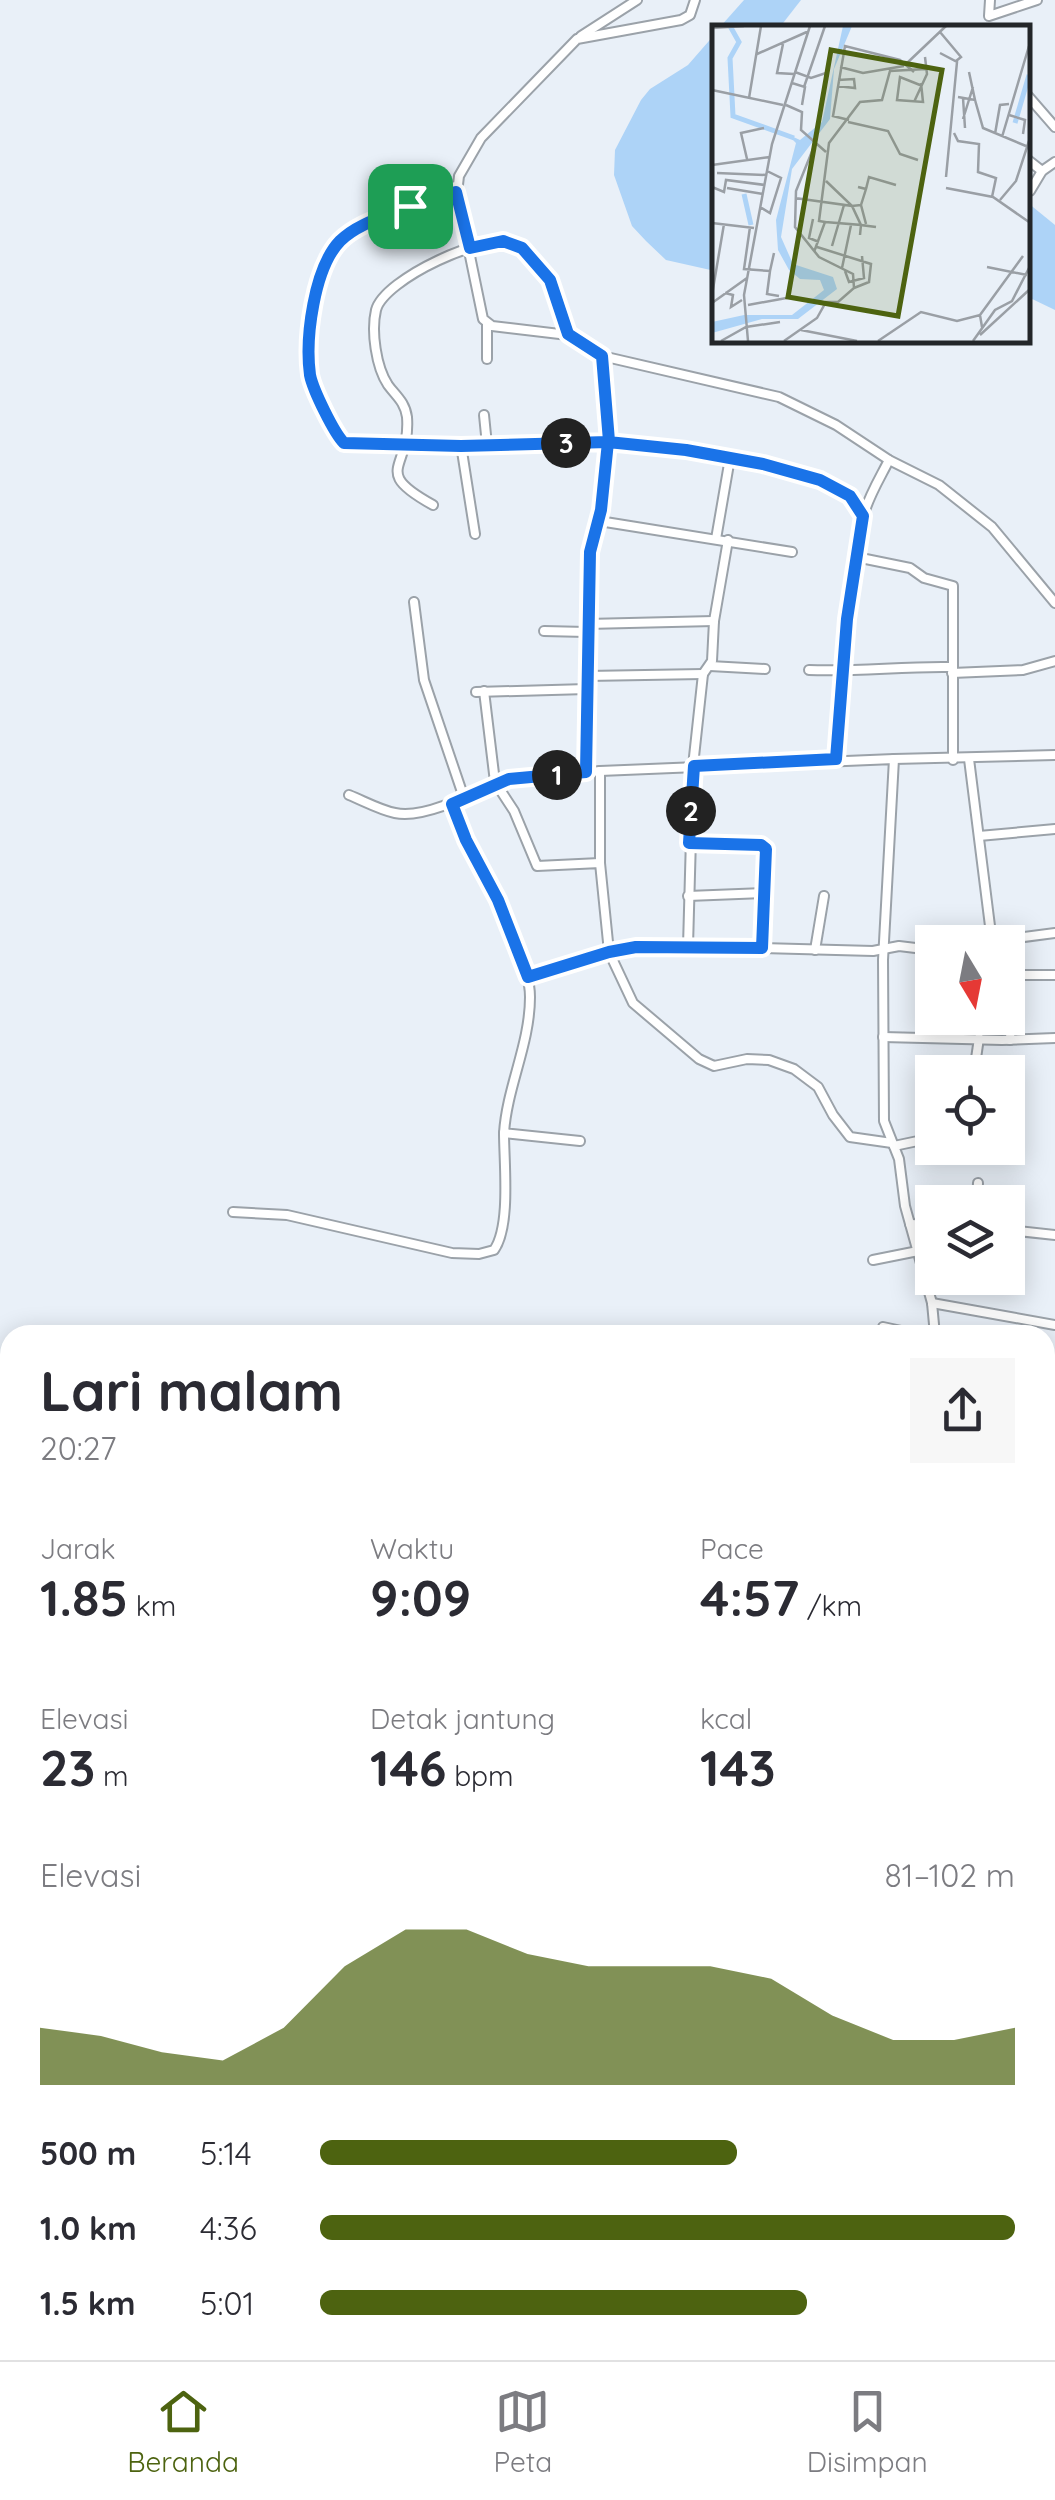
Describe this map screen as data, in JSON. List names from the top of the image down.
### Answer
{
  "north": "bottom",
  "page": {
    "pins": ["3", "1", "2"],
    "heading": ["Lari malam", "20:27"],
    "stats": [
      ["Jarak", "1.85 km"],
      ["Waktu", "9:09"],
      ["Pace", "4:57 /km"],
      ["Elevasi", "23 m"],
      ["Detak jantung", "146 bpm"],
      ["kcal", "143"]
    ],
    "chart": ["Elevasi", "81–102 m"],
    "list": [
      {
        "name": "500 m",
        "note": "5:14"
      },
      {
        "name": "1.0 km",
        "note": "4:36"
      },
      {
        "name": "1.5 km",
        "note": "5:01"
      }
    ],
    "tabs": ["Beranda", "Peta", "Disimpan"]
  }
}
